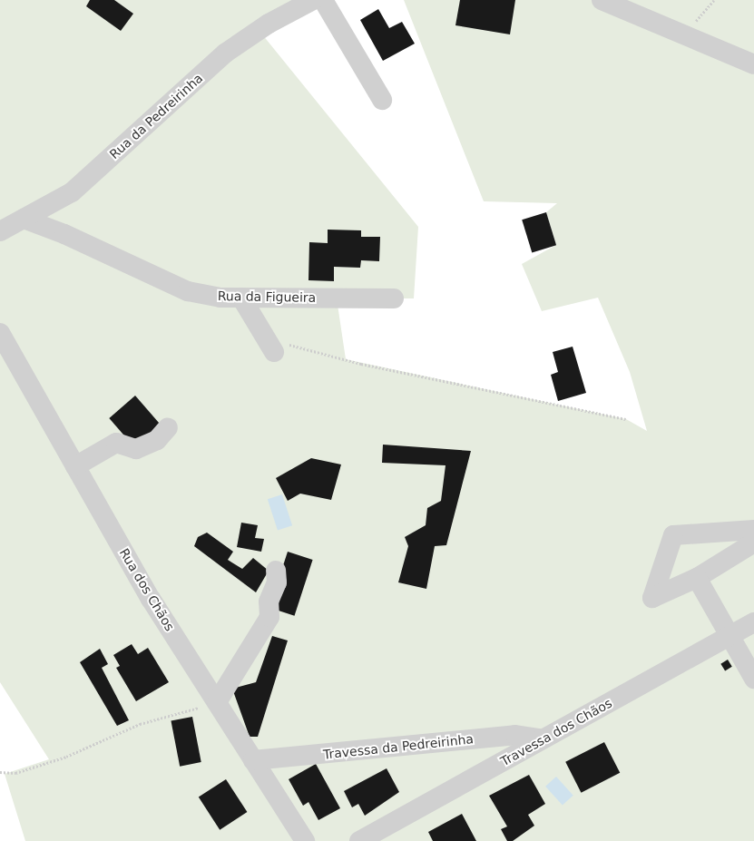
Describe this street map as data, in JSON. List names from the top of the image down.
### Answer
{
  "streets": {
    "street": [
      "Rua da Pedreirinha",
      "Rua da Figueira",
      "Rua dos Chãos",
      "Travessa dos Chãos",
      "Travessa da Pedreirinha"
    ]
  },
  "crossings": [
    ["Rua da Pedreirinha", "Rua da Figueira"],
    ["Rua dos Chãos", "Travessa da Pedreirinha"],
    ["Travessa dos Chãos", "Travessa da Pedreirinha"]
  ]
}
